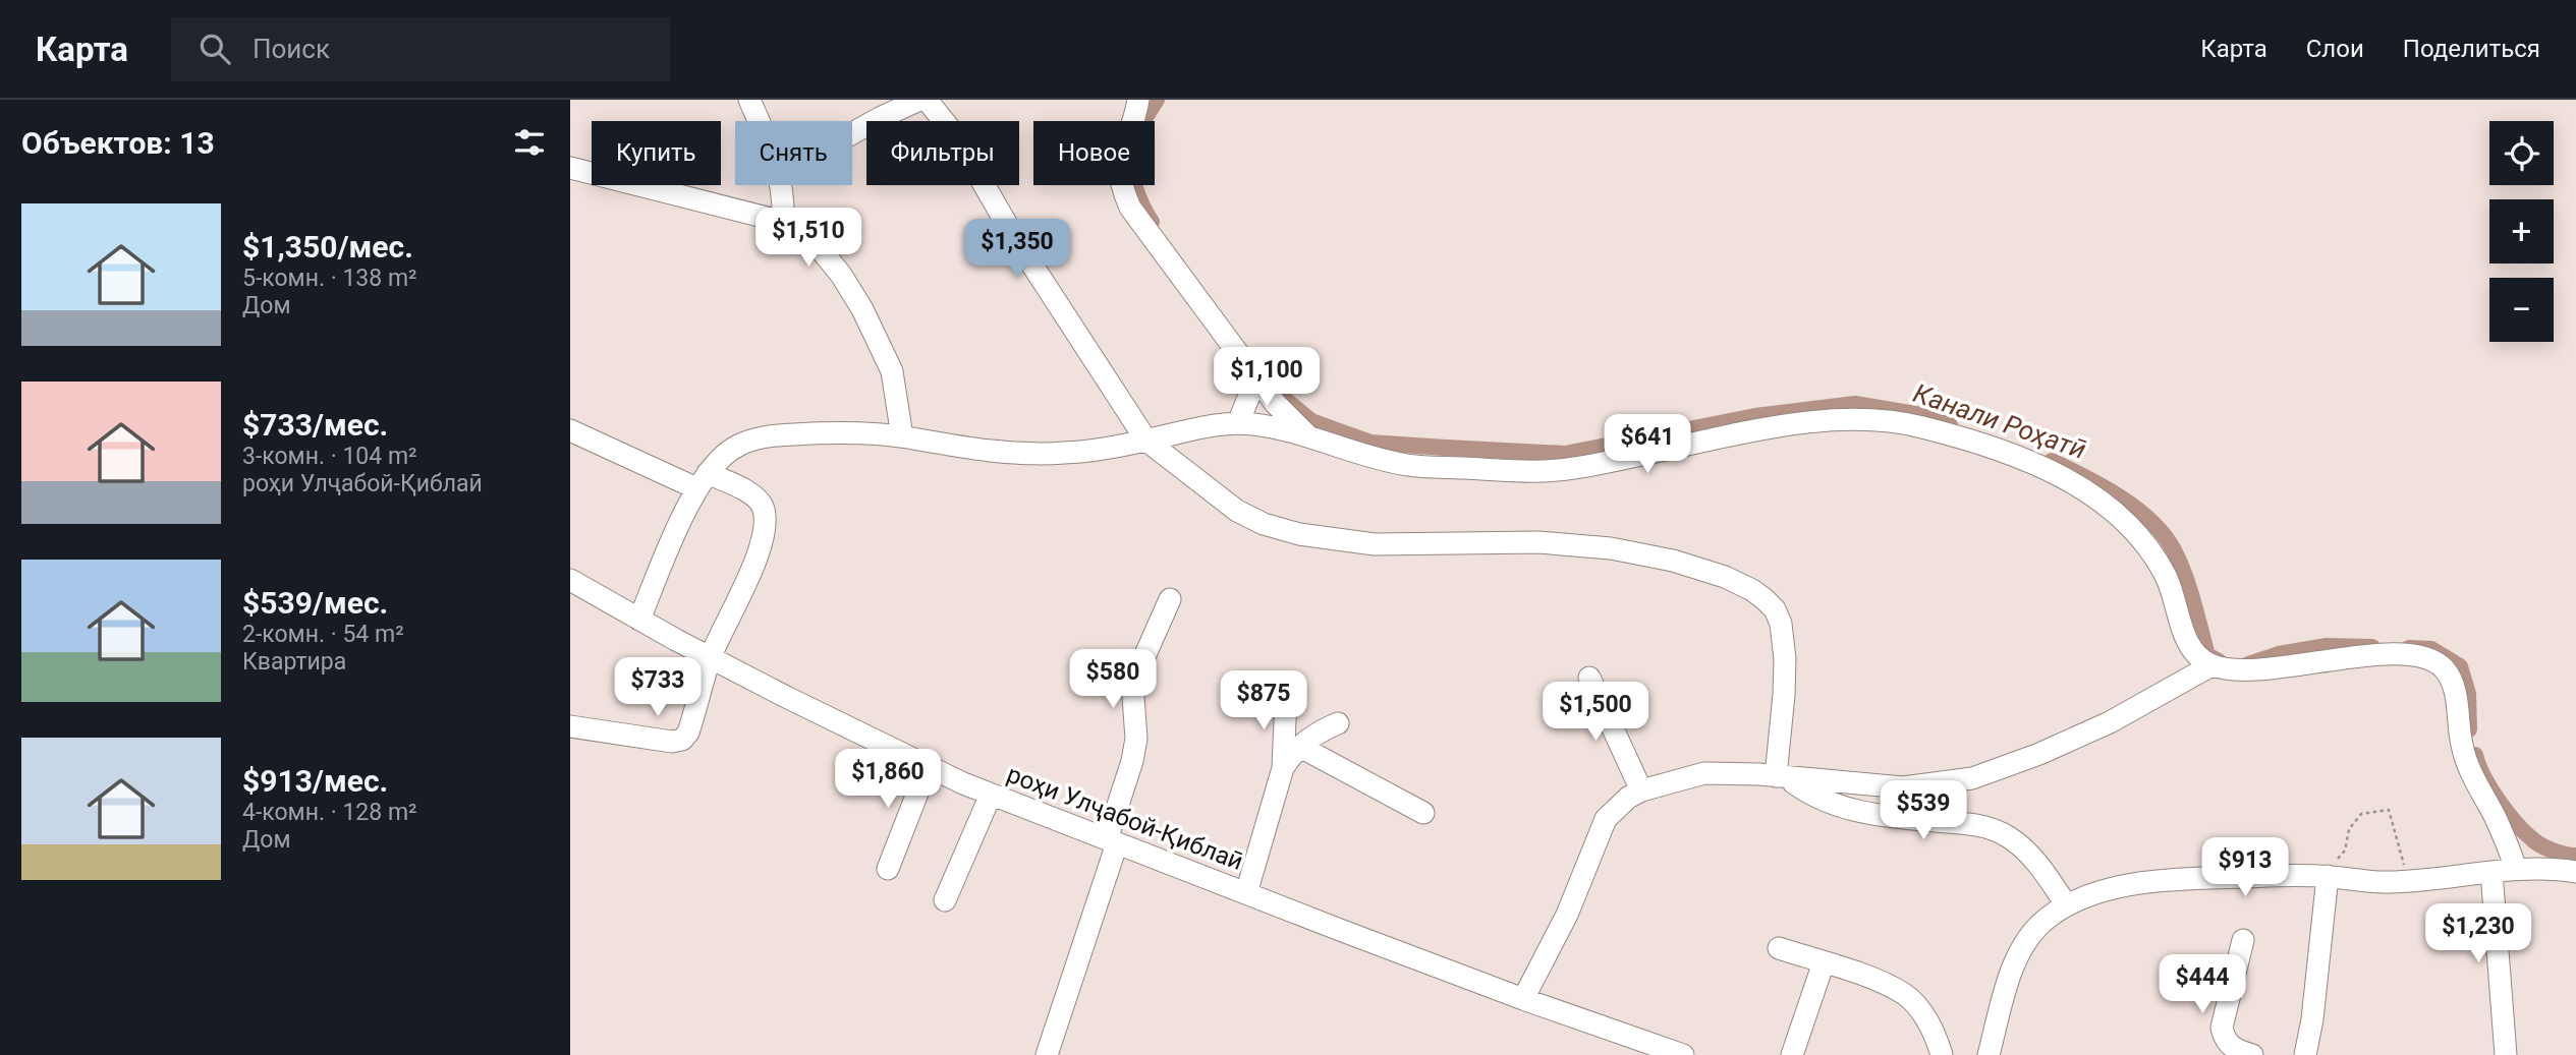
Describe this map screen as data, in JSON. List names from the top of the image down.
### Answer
{
  "streets": {
    "street": ["роҳи Улҷабой-Қиблаӣ"]
  },
  "water": ["Канали Роҳатӣ"],
  "page": {
    "header": "Карта",
    "search": "Поиск",
    "nav": ["Карта", "Слои", "Поделиться"],
    "heading": "Объектов: 13",
    "map_buttons": ["+", "−"],
    "chip": [
      "Купить",
      "Снять",
      "Фильтры",
      "Новое"
    ],
    "list": [
      {
        "name": "$1,350/мес.",
        "note": "5-комн. · 138 m² · Дом"
      },
      {
        "name": "$733/мес.",
        "note": "3-комн. · 104 m² · роҳи Улҷабой-Қиблаӣ"
      },
      {
        "name": "$539/мес.",
        "note": "2-комн. · 54 m² · Квартира"
      },
      {
        "name": "$913/мес.",
        "note": "4-комн. · 128 m² · Дом"
      }
    ],
    "price": [
      "$1,510",
      "$1,350",
      "$1,100",
      "$641",
      "$580",
      "$733",
      "$875",
      "$1,500",
      "$1,860",
      "$539",
      "$913",
      "$1,230",
      "$444"
    ]
  }
}
